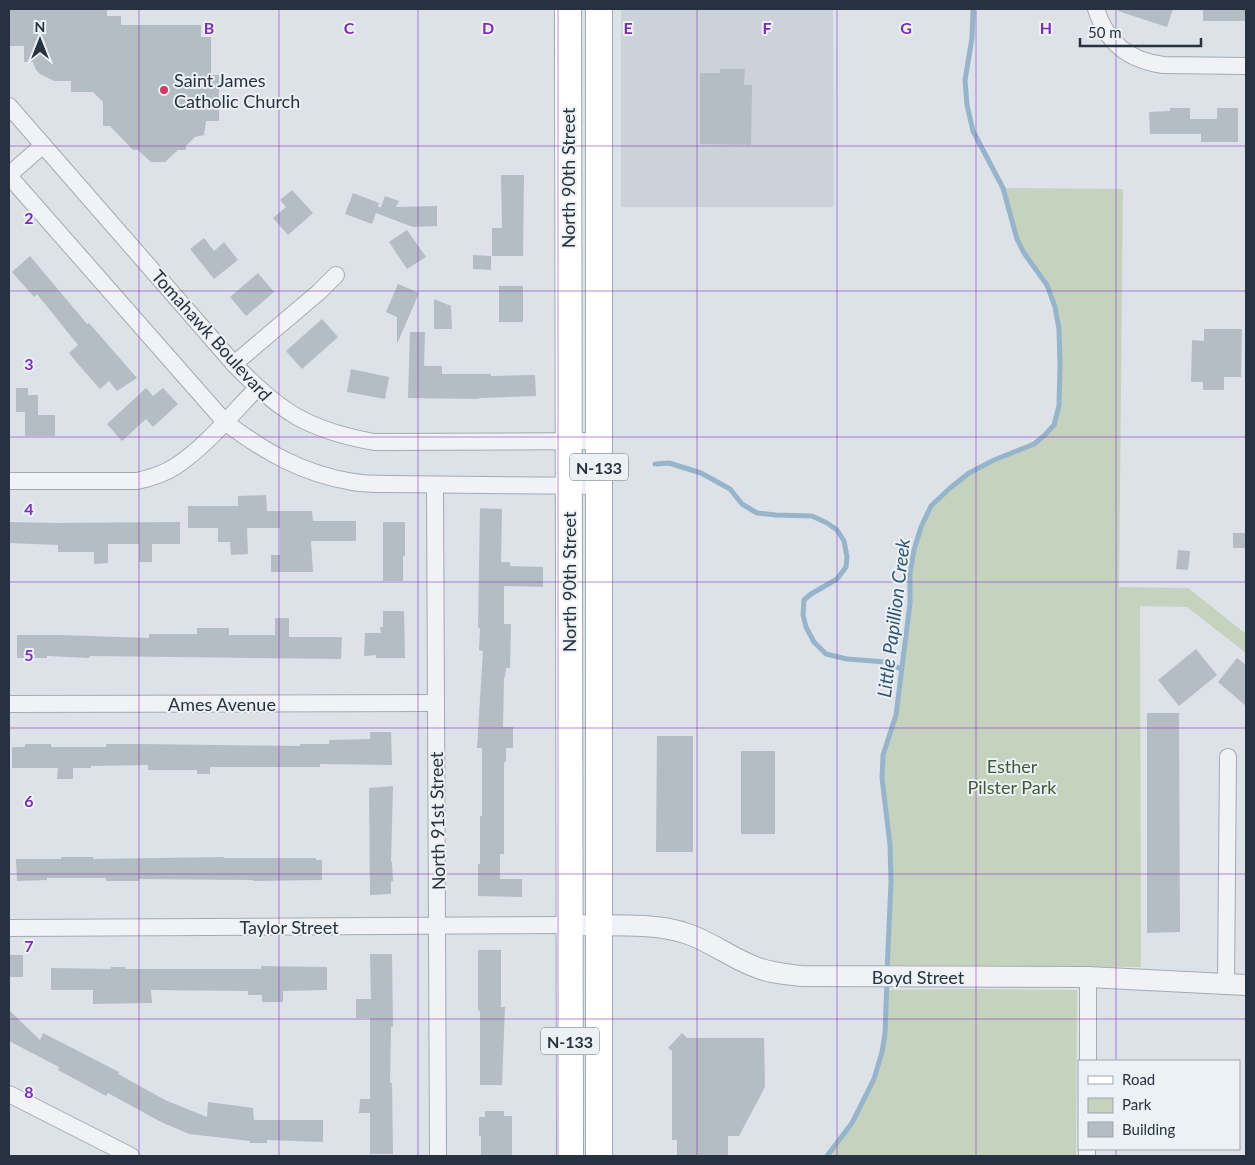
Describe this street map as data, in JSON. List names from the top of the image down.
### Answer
{
  "streets": {
    "main road": ["North 90th Street", "N-133"],
    "street": [
      "Tomahawk Boulevard",
      "Ames Avenue",
      "North 91st Street",
      "Taylor Street",
      "Boyd Street"
    ]
  },
  "crossings": [
    ["North 90th Street", "Tomahawk Boulevard"],
    ["North 90th Street", "Taylor Street"],
    ["North 90th Street", "Boyd Street"],
    ["Ames Avenue", "North 91st Street"],
    ["North 91st Street", "Taylor Street"],
    ["Taylor Street", "Boyd Street"]
  ],
  "water": ["Little Papillion Creek"],
  "parks": ["Esther Pilster Park"],
  "places": ["Saint James Catholic Church"],
  "legend": ["Road", "Park", "Building"],
  "scale_bar": "50 m",
  "north": "top",
  "grid": {
    "columns": [
      "B",
      "C",
      "D",
      "E",
      "F",
      "G",
      "H"
    ],
    "rows": [
      "2",
      "3",
      "4",
      "5",
      "6",
      "7",
      "8"
    ]
  }
}
